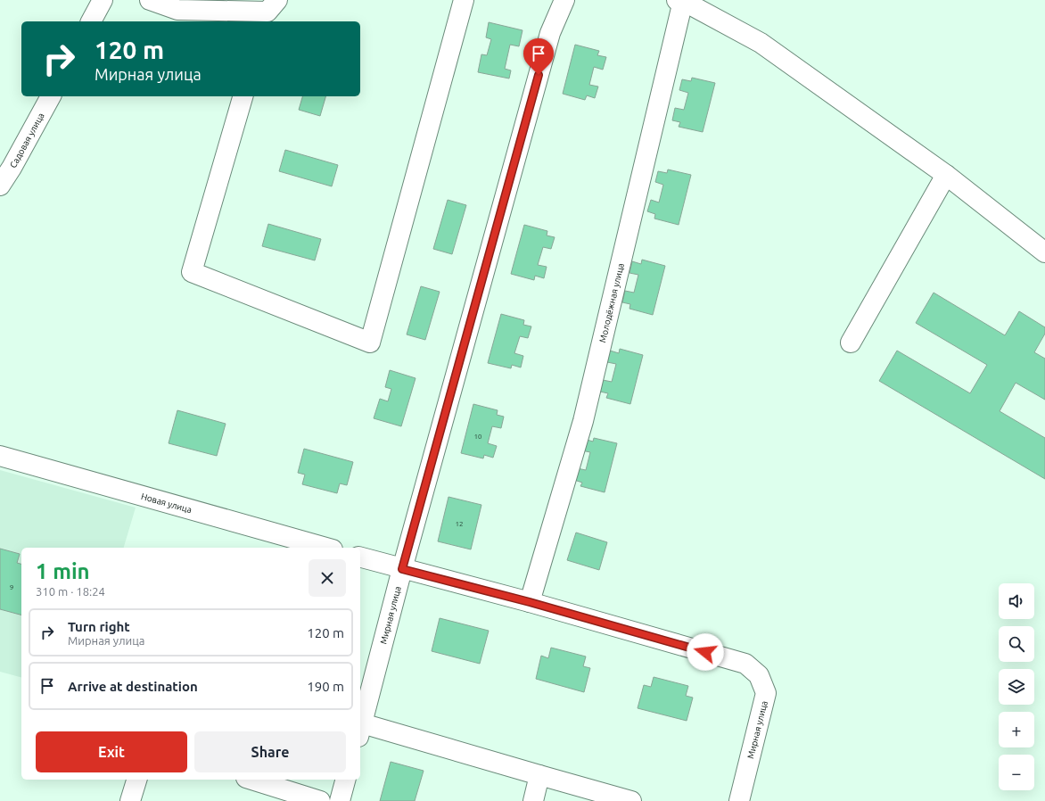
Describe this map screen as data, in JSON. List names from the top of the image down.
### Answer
{
  "streets": {
    "street": [
      "Садовая улица",
      "Молодёжная улица",
      "Новая улица",
      "Мирная улица"
    ]
  },
  "crossings": [
    ["Молодёжная улица", "Мирная улица"]
  ],
  "house_numbers": ["10", "12", "9"],
  "page": {
    "turn": ["120 m", "Мирная улица"],
    "heading": ["1 min", "310 m · 18:24"],
    "map_buttons": ["+", "−"],
    "list": [
      {
        "name": "Turn right",
        "note": "Мирная улица",
        "value": "120 m"
      },
      {
        "name": "Arrive at destination",
        "value": "190 m"
      }
    ],
    "buttons": ["Exit", "Share"]
  }
}
